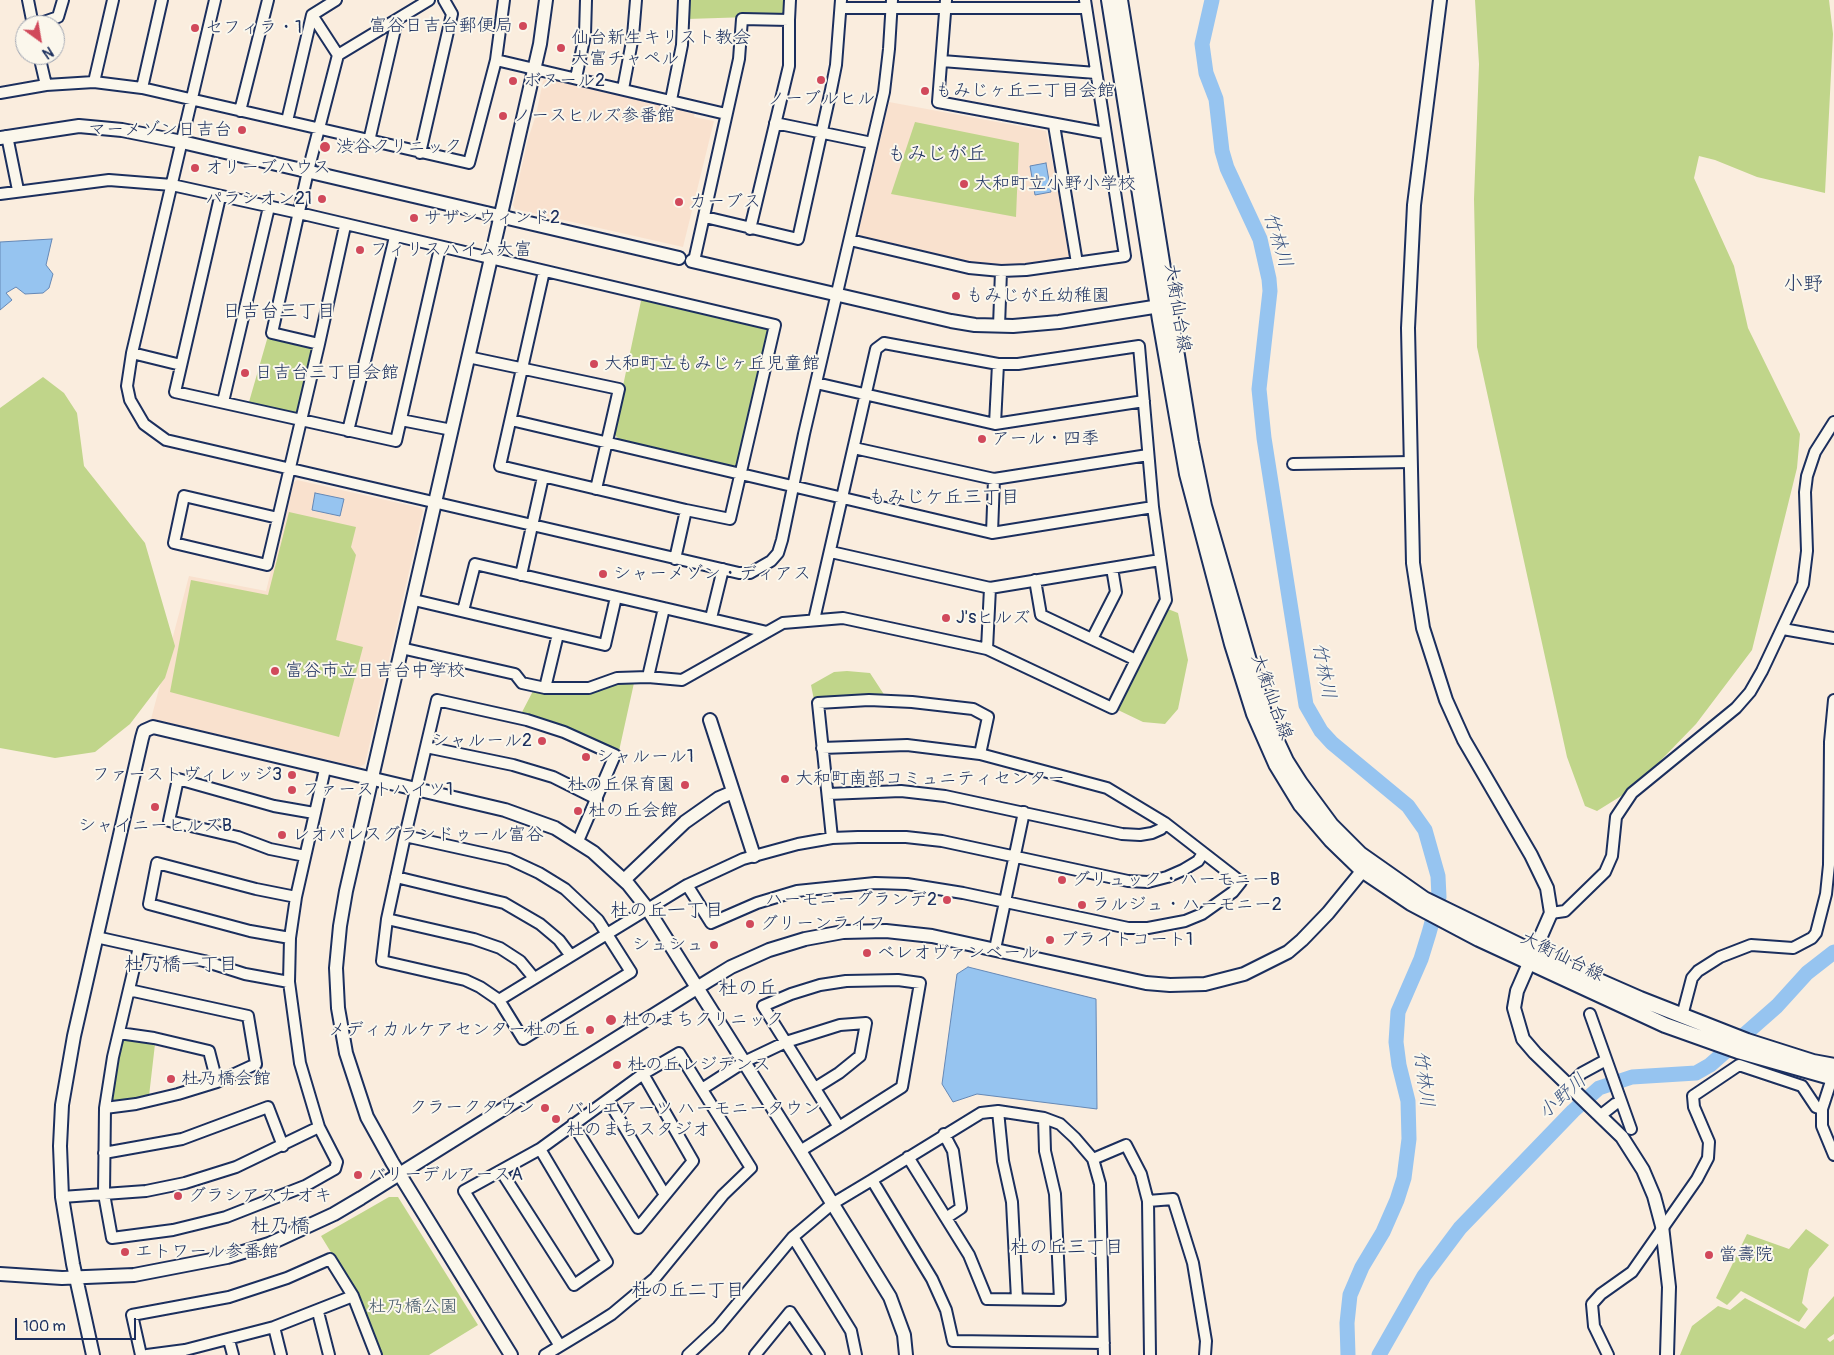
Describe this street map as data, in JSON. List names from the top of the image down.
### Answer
{
  "streets": {
    "main road": ["大衡仙台線"]
  },
  "districts": [
    "もみじが丘",
    "小野",
    "日吉台三丁目",
    "もみじケ丘三丁目",
    "杜の丘一丁目",
    "杜乃橋一丁目",
    "杜の丘",
    "杜乃橋",
    "杜の丘三丁目",
    "杜の丘二丁目"
  ],
  "water": ["竹林川", "小野川"],
  "parks": ["杜乃橋公園"],
  "places": [
    "富谷日吉台郵便局",
    "セフィラ・1",
    "仙台新生キリスト教会 大富チャペル",
    "ノーブルヒル",
    "ボヌール2",
    "もみじヶ丘二丁目会館",
    "ノースヒルズ参番館",
    "マーメゾン日吉台",
    "渋谷クリニック",
    "オリーブハウス",
    "大和町立小野小学校",
    "パラシオン21",
    "カーブス",
    "サザンウィンド2",
    "フィリスハイム大富",
    "もみじが丘幼稚園",
    "大和町立もみじヶ丘児童館",
    "日吉台三丁目会館",
    "アール・四季",
    "シャーメゾン・ディアス",
    "J'sヒルズ",
    "富谷市立日吉台中学校",
    "シャルール2",
    "シャルール1",
    "ファーストヴィレッジ3",
    "大和町南部コミュニティセンター",
    "杜の丘保育園",
    "ファーストハイツ1",
    "シャイニーヒルズB",
    "杜の丘会館",
    "レオパレスグランドゥール富谷",
    "グリュック・ハーモニーB",
    "ハーモニーグランデ2",
    "ラルジュ・ハーモニー2",
    "グリーンライフ",
    "ブライトコート1",
    "シュシュ",
    "ベレオヴァンベール",
    "杜のまちクリニック",
    "メディカルケアセンター杜の丘",
    "杜の丘レジデンス",
    "杜乃橋会館",
    "クラークタウン",
    "バレエアーツ ハーモニータウン 杜のまちスタジオ",
    "バリーデルアースA",
    "グラシアスナオキ",
    "エトワール参番館",
    "當壽院"
  ],
  "scale_bar": "100 m",
  "north": "bottom right"
}
